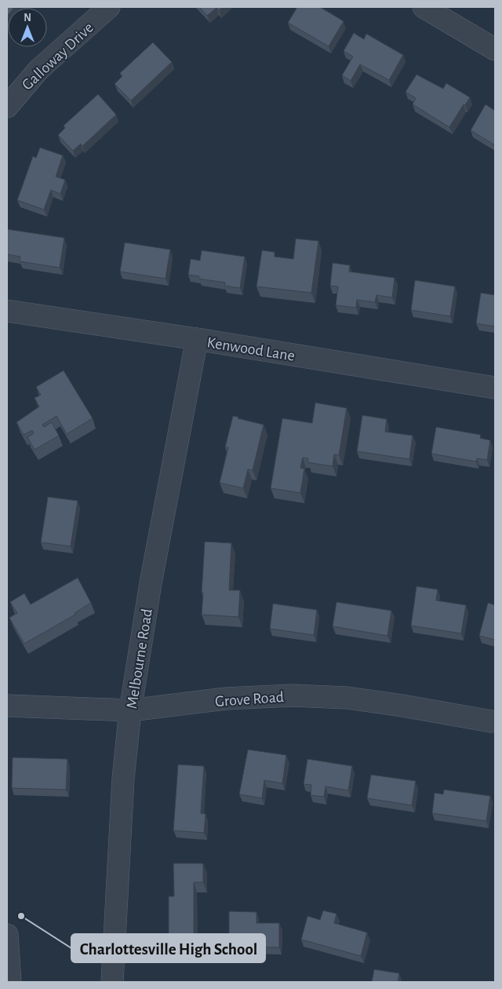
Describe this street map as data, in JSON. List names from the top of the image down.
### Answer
{
  "streets": {
    "street": [
      "Galloway Drive",
      "Kenwood Lane",
      "Melbourne Road",
      "Grove Road"
    ]
  },
  "crossings": [
    ["Kenwood Lane", "Melbourne Road"],
    ["Melbourne Road", "Grove Road"]
  ],
  "places": ["Charlottesville High School"],
  "north": "top"
}
